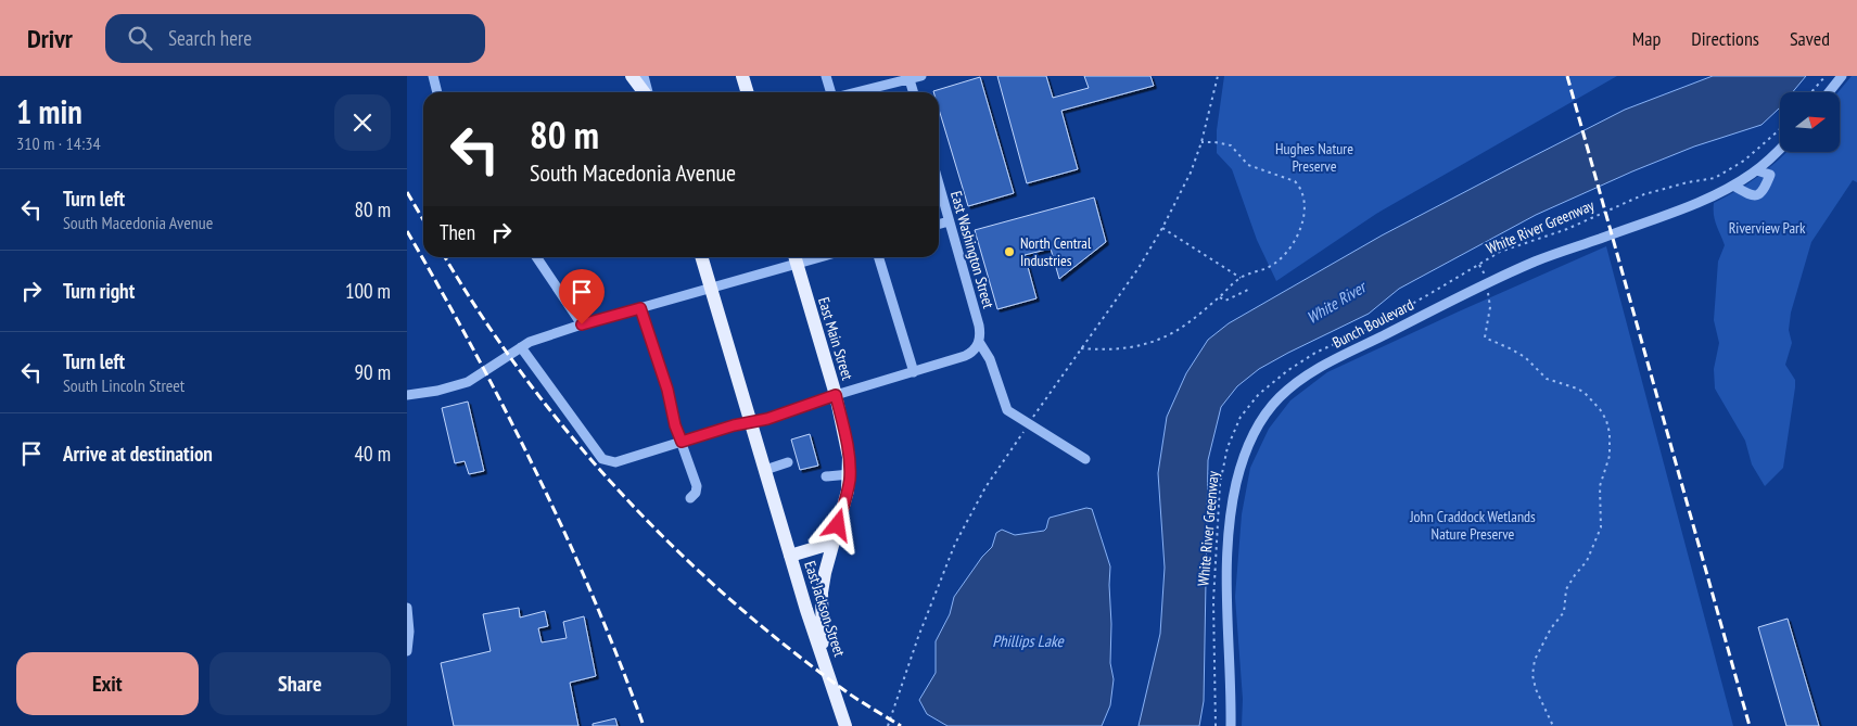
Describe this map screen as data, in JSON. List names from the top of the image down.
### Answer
{
  "streets": {
    "main road": ["East Main Street", "East Jackson Street"],
    "street": ["East Washington Street", "Bunch Boulevard"],
    "path": ["White River Greenway"]
  },
  "crossings": [
    ["East Main Street", "East Jackson Street"]
  ],
  "water": ["White River", "Phillips Lake"],
  "parks": ["Hughes Nature Preserve", "Riverview Park", "John Craddock Wetlands Nature Preserve"],
  "places": ["North Central Industries"],
  "north": "right",
  "page": {
    "header": "Drivr",
    "search": "Search here",
    "nav": ["Map", "Directions", "Saved"],
    "heading": ["1 min", "310 m · 14:34"],
    "turn": ["80 m", "South Macedonia Avenue"],
    "list": [
      {
        "name": "Turn left",
        "note": "South Macedonia Avenue",
        "value": "80 m"
      },
      {
        "name": "Turn right",
        "value": "100 m"
      },
      {
        "name": "Turn left",
        "note": "South Lincoln Street",
        "value": "90 m"
      },
      {
        "name": "Arrive at destination",
        "value": "40 m"
      }
    ],
    "then": "Then",
    "buttons": ["Exit", "Share"]
  }
}
